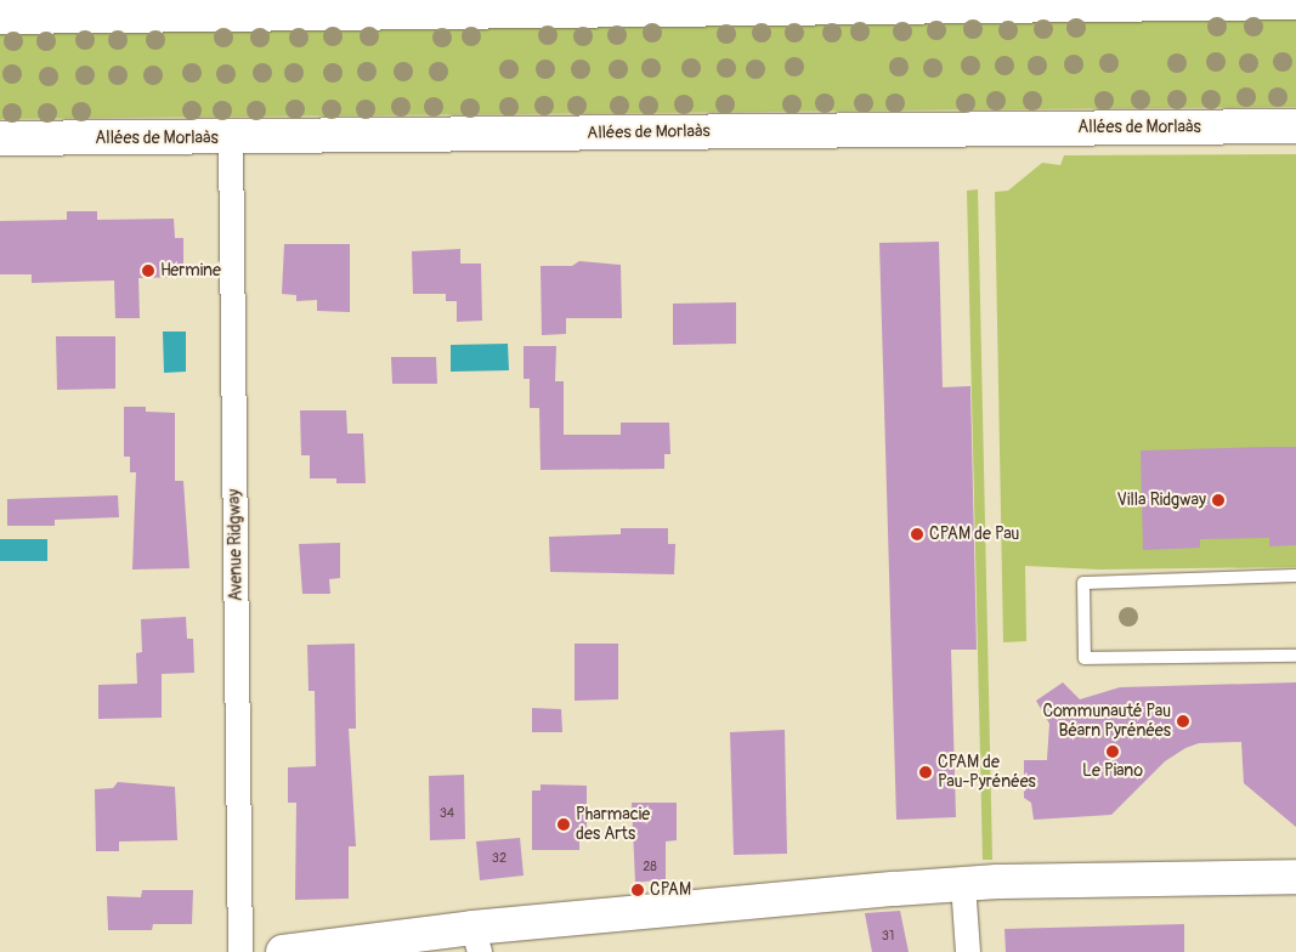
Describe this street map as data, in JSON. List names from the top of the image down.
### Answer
{
  "streets": {
    "street": ["Allées de Morlaàs", "Avenue Ridgway"]
  },
  "crossings": [
    ["Allées de Morlaàs", "Avenue Ridgway"]
  ],
  "places": [
    "Hermine",
    "Villa Ridgway",
    "CPAM de Pau",
    "Communauté Pau Béarn Pyrénées",
    "Le Piano",
    "CPAM de Pau-Pyrénées",
    "Pharmacie des Arts",
    "CPAM"
  ],
  "house_numbers": [
    "34",
    "32",
    "28",
    "31"
  ]
}
